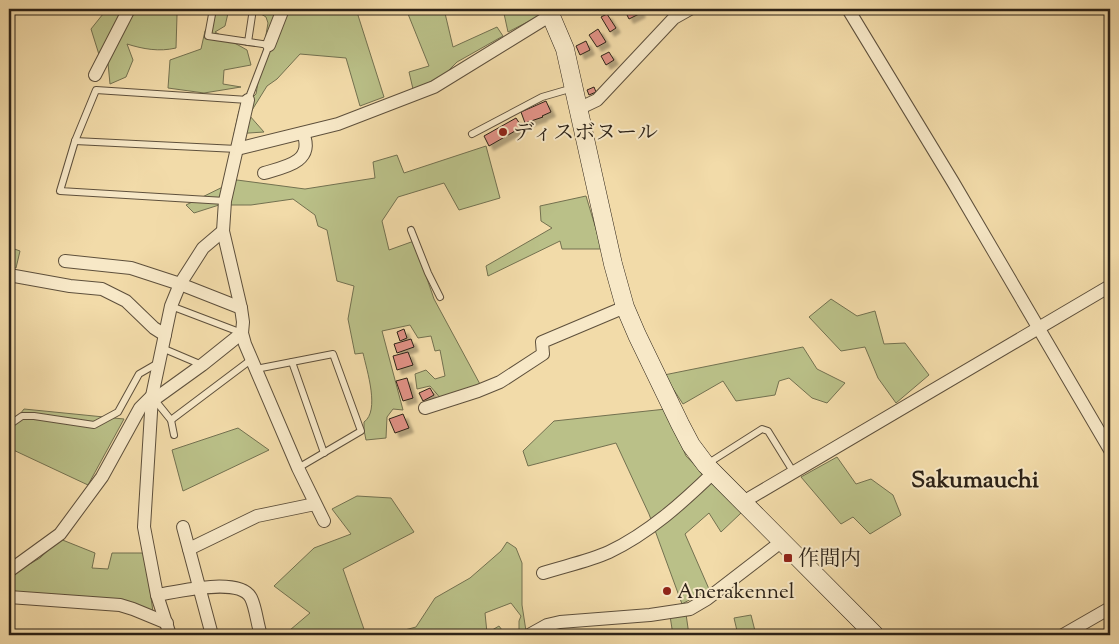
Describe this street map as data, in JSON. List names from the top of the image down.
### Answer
{
  "districts": ["Sakumauchi"],
  "places": {
    "other": ["ディスボヌール", "Anerakennel"],
    "transit": ["作間内"]
  }
}
